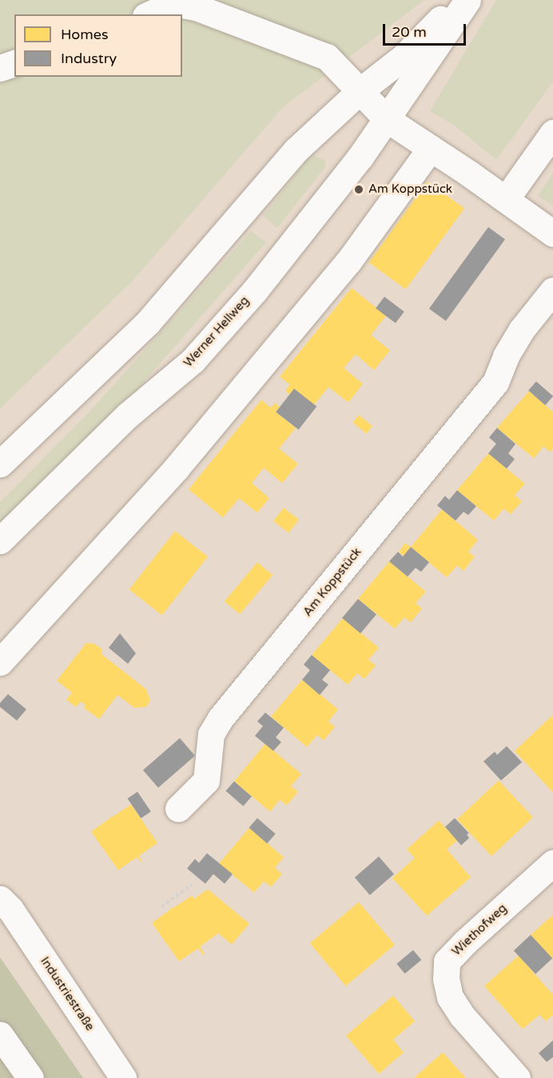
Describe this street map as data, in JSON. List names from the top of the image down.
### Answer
{
  "streets": {
    "street": [
      "Werner Hellweg",
      "Am Koppstück",
      "Wiethofweg",
      "Industriestraße"
    ]
  },
  "places": ["Am Koppstück"],
  "legend": ["Homes", "Industry"],
  "scale_bar": "20 m"
}
